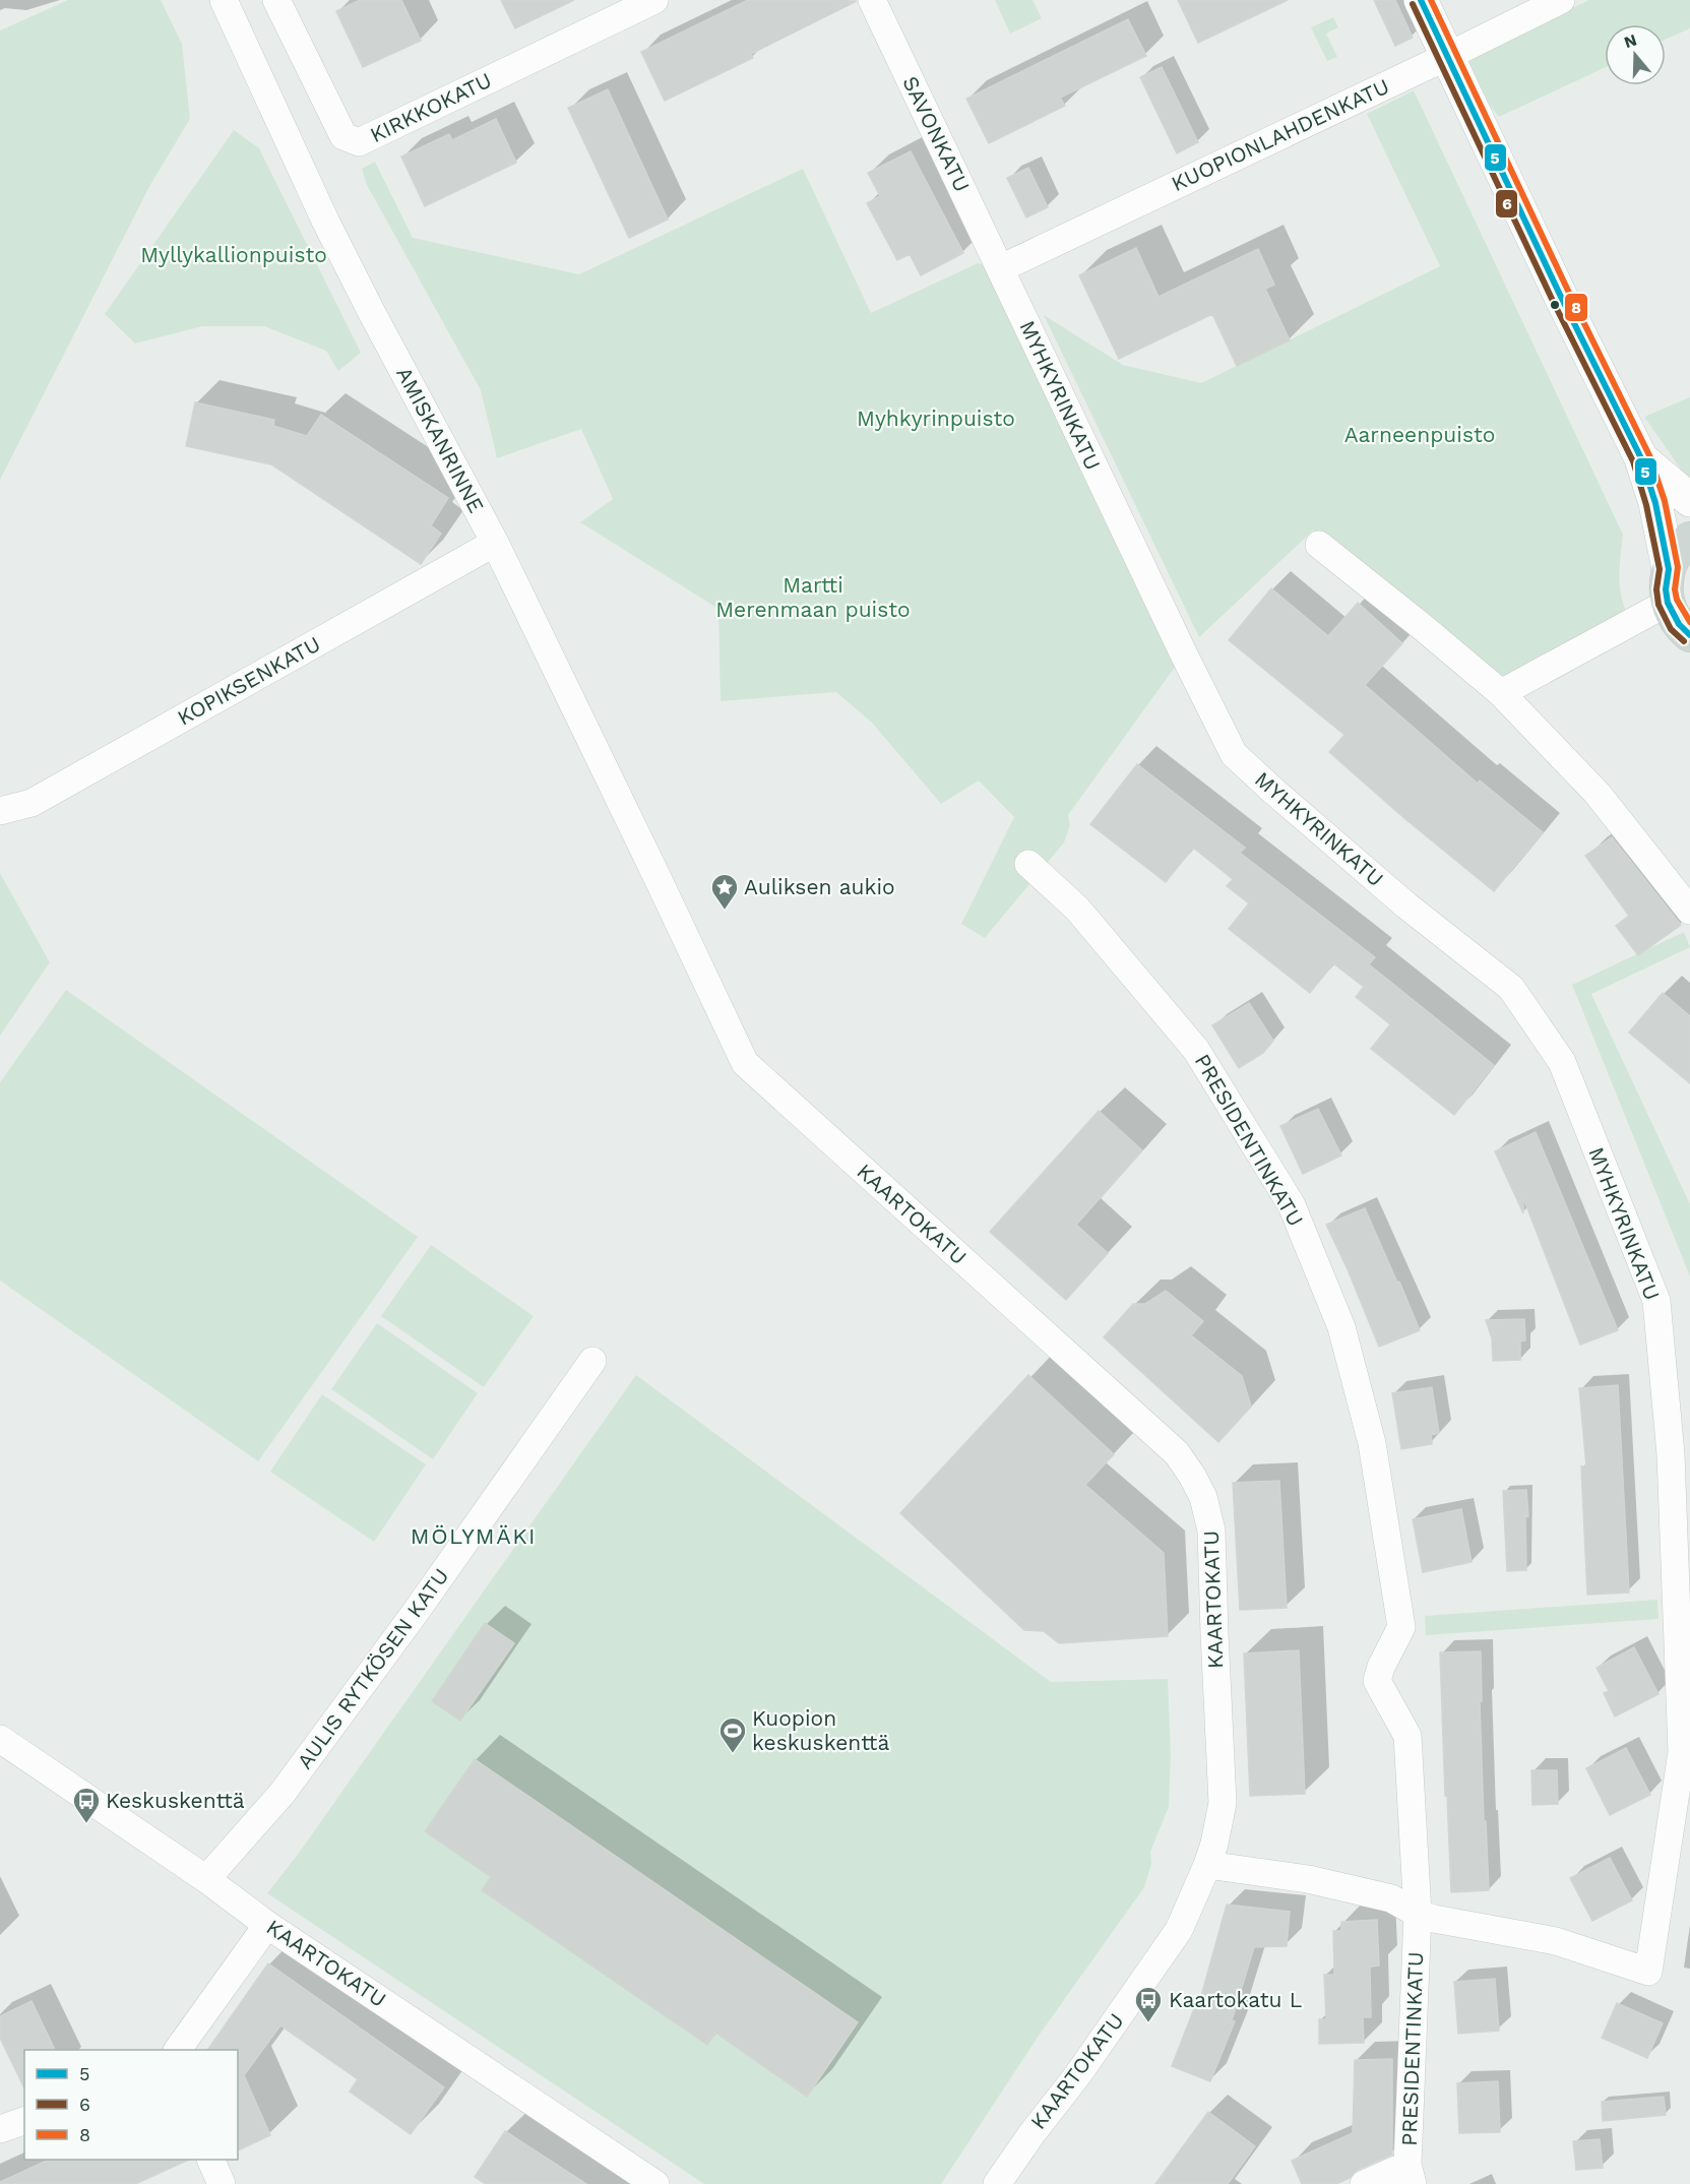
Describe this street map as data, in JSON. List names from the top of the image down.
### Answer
{
  "streets": {
    "street": [
      "KIRKKOKATU",
      "SAVONKATU",
      "KUOPIONLAHDENKATU",
      "MYHKYRINKATU",
      "AMISKANRINNE",
      "KOPIKSENKATU",
      "PRESIDENTINKATU",
      "KAARTOKATU",
      "AULIS RYTKÖSEN KATU"
    ]
  },
  "crossings": [
    ["SAVONKATU", "KUOPIONLAHDENKATU"],
    ["SAVONKATU", "MYHKYRINKATU"],
    ["KUOPIONLAHDENKATU", "MYHKYRINKATU"],
    ["MYHKYRINKATU", "PRESIDENTINKATU"],
    ["AMISKANRINNE", "KOPIKSENKATU"],
    ["AMISKANRINNE", "KAARTOKATU"],
    ["KAARTOKATU", "AULIS RYTKÖSEN KATU"]
  ],
  "districts": ["MÖLYMÄKI"],
  "parks": [
    "Myllykallionpuisto",
    "Myhkyrinpuisto",
    "Aarneenpuisto",
    "Martti Merenmaan puisto"
  ],
  "places": {
    "place": ["Auliksen aukio"],
    "sports": ["Kuopion keskuskenttä"],
    "bus stop": ["Keskuskenttä", "Kaartokatu L"]
  },
  "lines": ["transit line 5", "transit line 8", "transit line 6"],
  "legend": ["5", "6", "8"],
  "north": "top"
}
